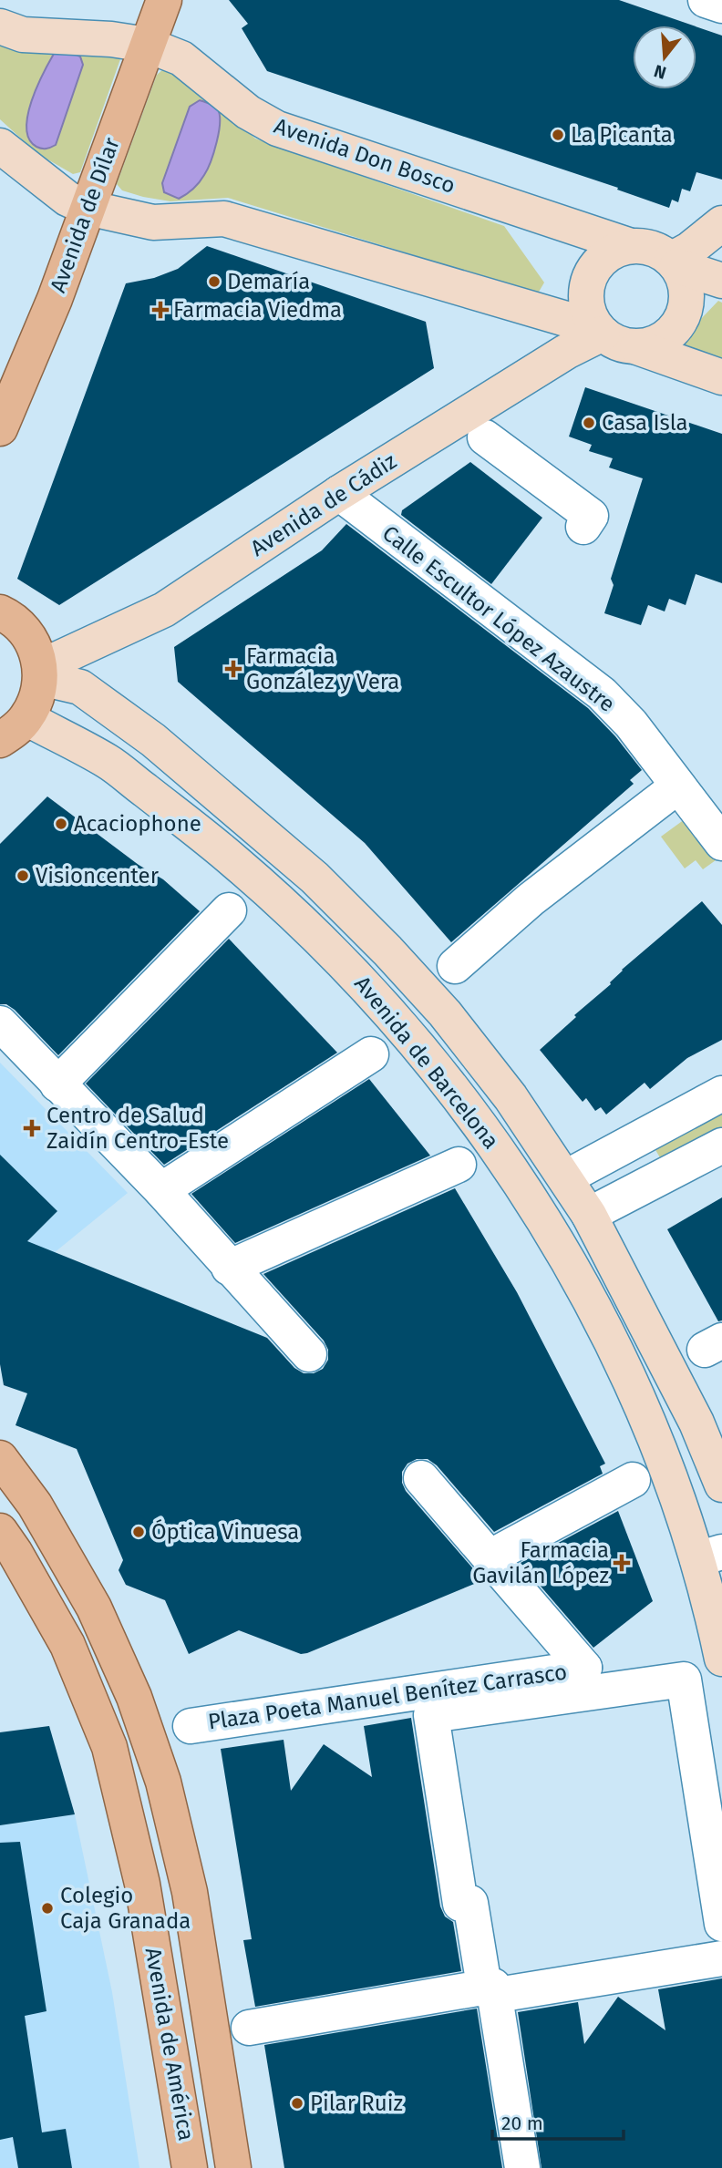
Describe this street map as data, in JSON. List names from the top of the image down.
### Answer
{
  "streets": {
    "main road": [
      "Avenida Don Bosco",
      "Avenida de Dílar",
      "Avenida de Cádiz",
      "Avenida de Barcelona",
      "Avenida de América"
    ],
    "street": ["Calle Escultor López Azaustre", "Plaza Poeta Manuel Benítez Carrasco"]
  },
  "crossings": [
    ["Avenida Don Bosco", "Avenida de Dílar"],
    ["Avenida Don Bosco", "Avenida de Cádiz"],
    ["Avenida de Cádiz", "Calle Escultor López Azaustre"],
    ["Avenida de Cádiz", "Avenida de Barcelona"]
  ],
  "places": {
    "other": [
      "La Picanta",
      "Demaría",
      "Casa Isla",
      "Acaciophone",
      "Visioncenter",
      "Óptica Vinuesa",
      "Colegio Caja Granada",
      "Pilar Ruiz"
    ],
    "health": [
      "Farmacia Viedma",
      "Farmacia González y Vera",
      "Centro de Salud Zaidín Centro-Este",
      "Farmacia Gavilán López"
    ]
  },
  "scale_bar": "20 m",
  "north": "bottom"
}
